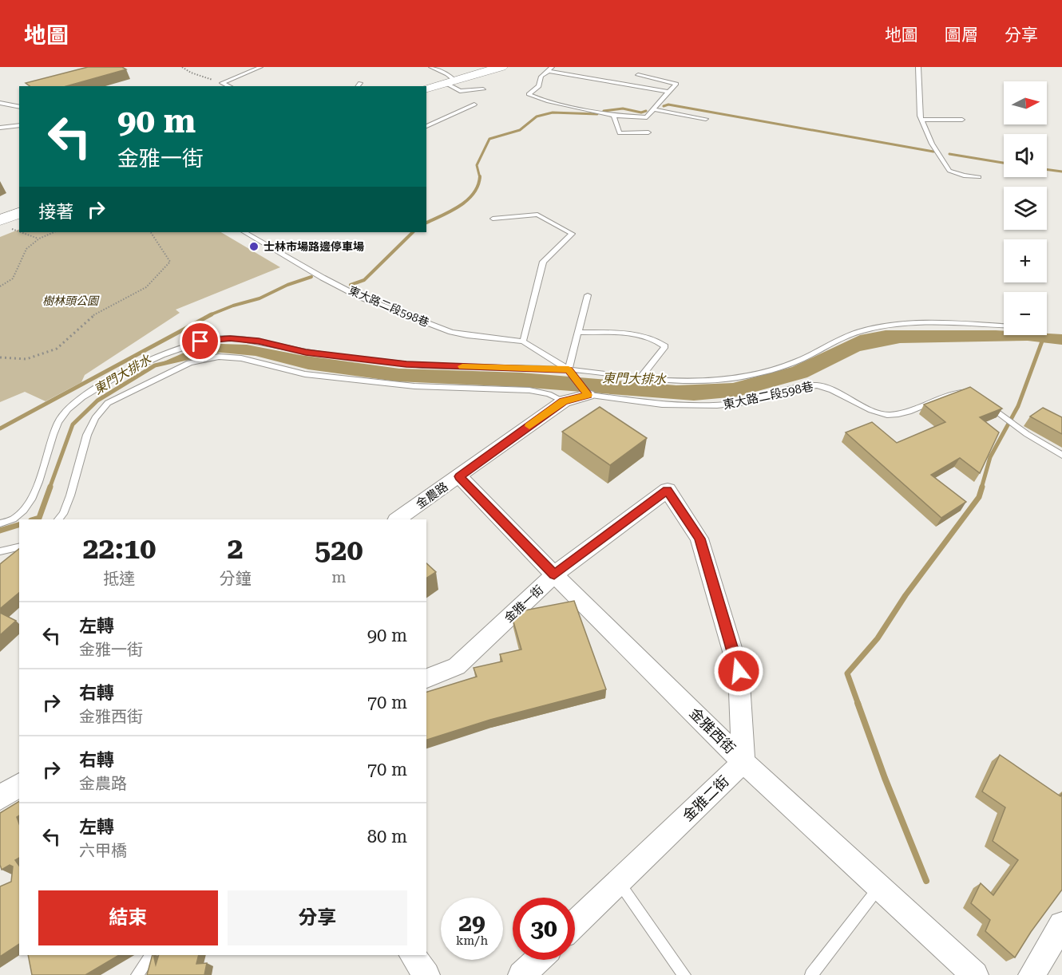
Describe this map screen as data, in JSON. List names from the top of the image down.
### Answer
{
  "streets": {
    "street": [
      "金農路",
      "金雅一街",
      "金雅西街",
      "金雅二街"
    ],
    "lane": ["東大路二段598巷"]
  },
  "crossings": [
    ["東大路二段598巷", "金農路"],
    ["金農路", "金雅西街"],
    ["金雅一街", "金雅西街"],
    ["金雅一街", "金雅二街"],
    ["金雅西街", "金雅二街"]
  ],
  "water": ["東門大排水"],
  "parks": ["樹林頭公園"],
  "places": ["士林市場路邊停車場"],
  "north": "right",
  "page": {
    "header": "地圖",
    "nav": ["地圖", "圖層", "分享"],
    "map_buttons": ["+", "−"],
    "turn": ["90 m", "金雅一街"],
    "then": "接著",
    "eta": [
      "22:10",
      "抵達",
      "2",
      "分鐘",
      "520",
      "m"
    ],
    "list": [
      {
        "name": "左轉",
        "note": "金雅一街",
        "value": "90 m"
      },
      {
        "name": "右轉",
        "note": "金雅西街",
        "value": "70 m"
      },
      {
        "name": "右轉",
        "note": "金農路",
        "value": "70 m"
      },
      {
        "name": "左轉",
        "note": "六甲橋",
        "value": "80 m"
      }
    ],
    "buttons": ["結束", "分享"],
    "speed": "29 km/h",
    "limit": "30"
  }
}
